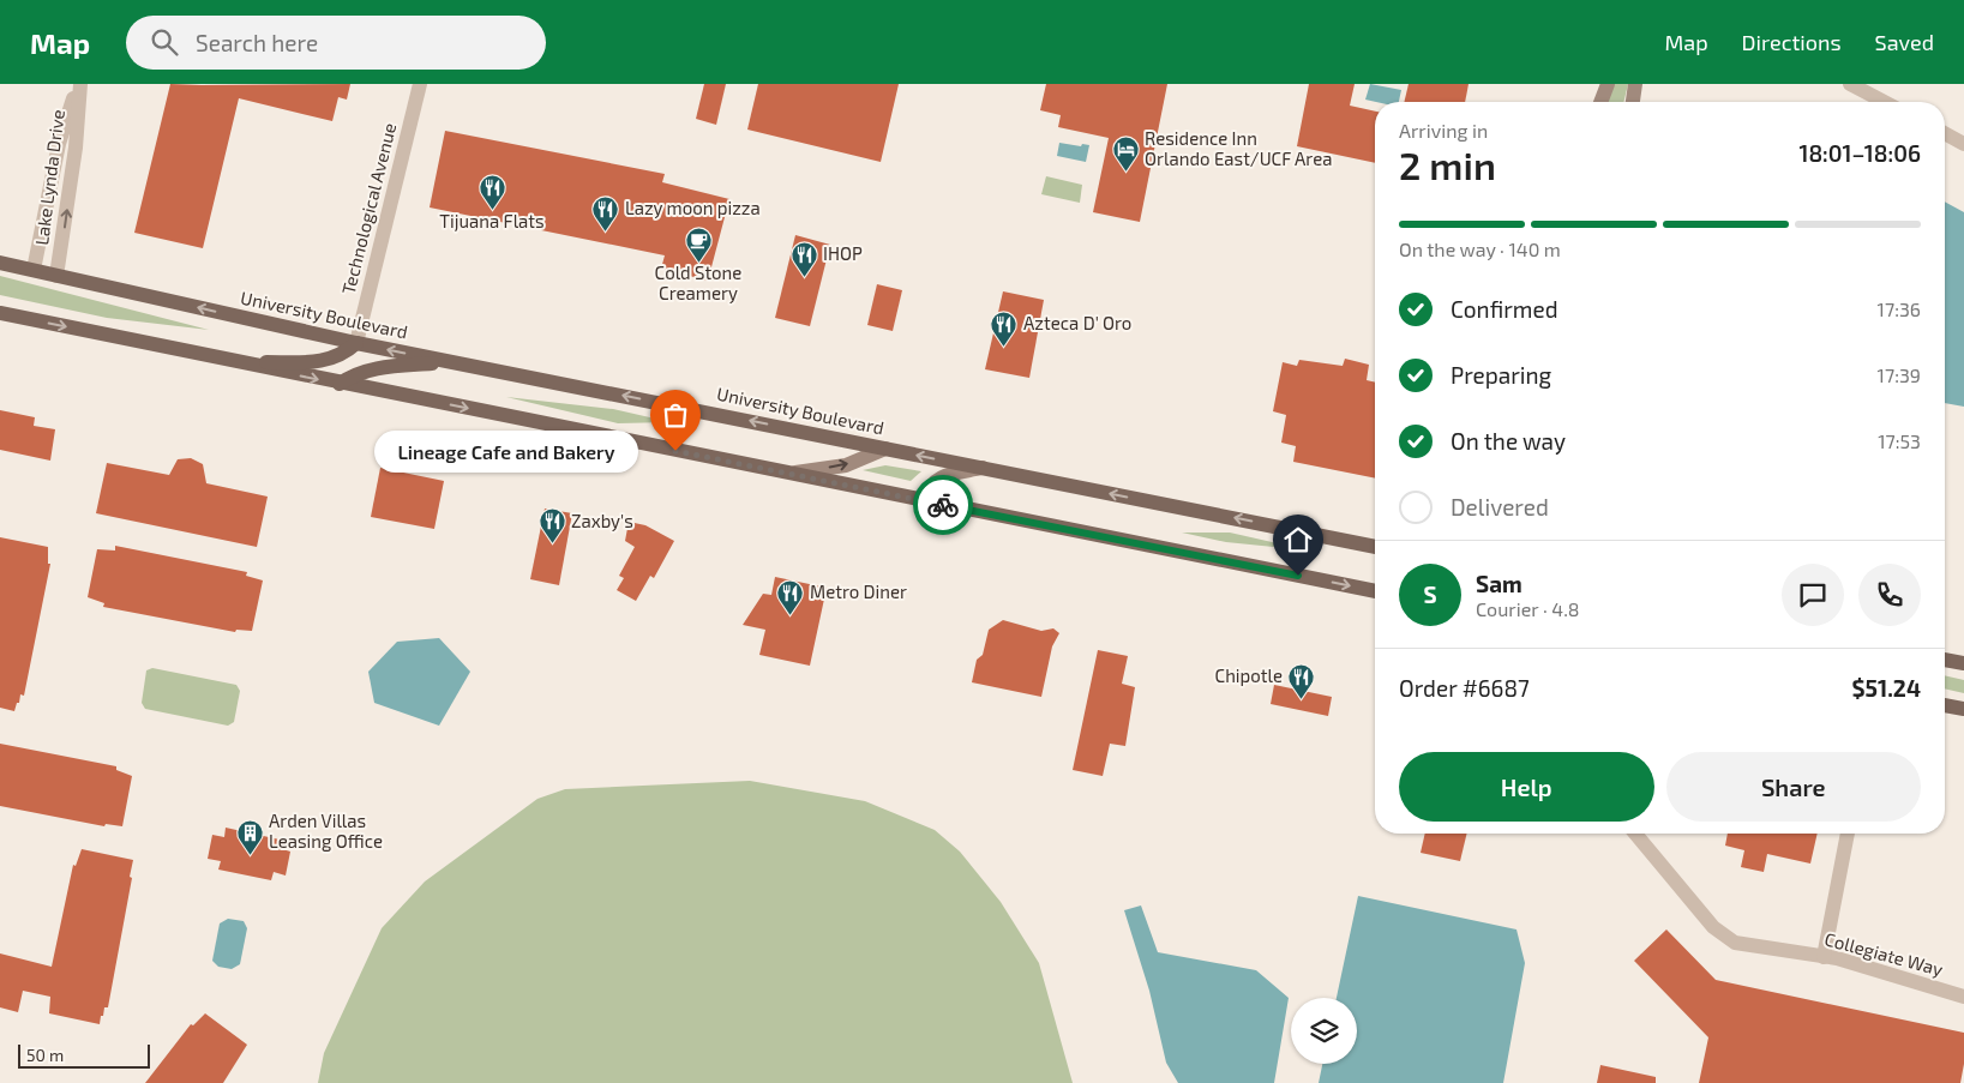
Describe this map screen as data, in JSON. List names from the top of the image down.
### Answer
{
  "streets": {
    "main road": ["University Boulevard"],
    "street": ["Lake Lynda Drive", "Technological Avenue", "Collegiate Way"]
  },
  "crossings": [
    ["Lake Lynda Drive", "University Boulevard"],
    ["Technological Avenue", "University Boulevard"]
  ],
  "places": {
    "hotel": ["Residence Inn Orlando East/UCF Area"],
    "restaurant": [
      "Tijuana Flats",
      "Lazy moon pizza",
      "IHOP",
      "Azteca D' Oro",
      "Zaxby's",
      "Metro Diner",
      "Chipotle"
    ],
    "cafe": ["Cold Stone Creamery"],
    "other": ["Lineage Cafe and Bakery"],
    "building": ["Arden Villas Leasing Office"]
  },
  "scale_bar": "50 m",
  "page": {
    "header": "Map",
    "search": "Search here",
    "nav": ["Map", "Directions", "Saved"],
    "heading": ["2 min", "Arriving in", "18:01–18:06"],
    "panel": [
      "Sam",
      "Courier · 4.8",
      "Order #6687",
      "$51.24"
    ],
    "bar": "On the way · 140 m",
    "list": [
      ["Confirmed", "17:36"],
      ["Preparing", "17:39"],
      ["On the way", "17:53"],
      "Delivered"
    ],
    "bubble": "Lineage Cafe and Bakery",
    "round": "S",
    "buttons": ["Help", "Share"],
    "scale": "50 m"
  }
}
